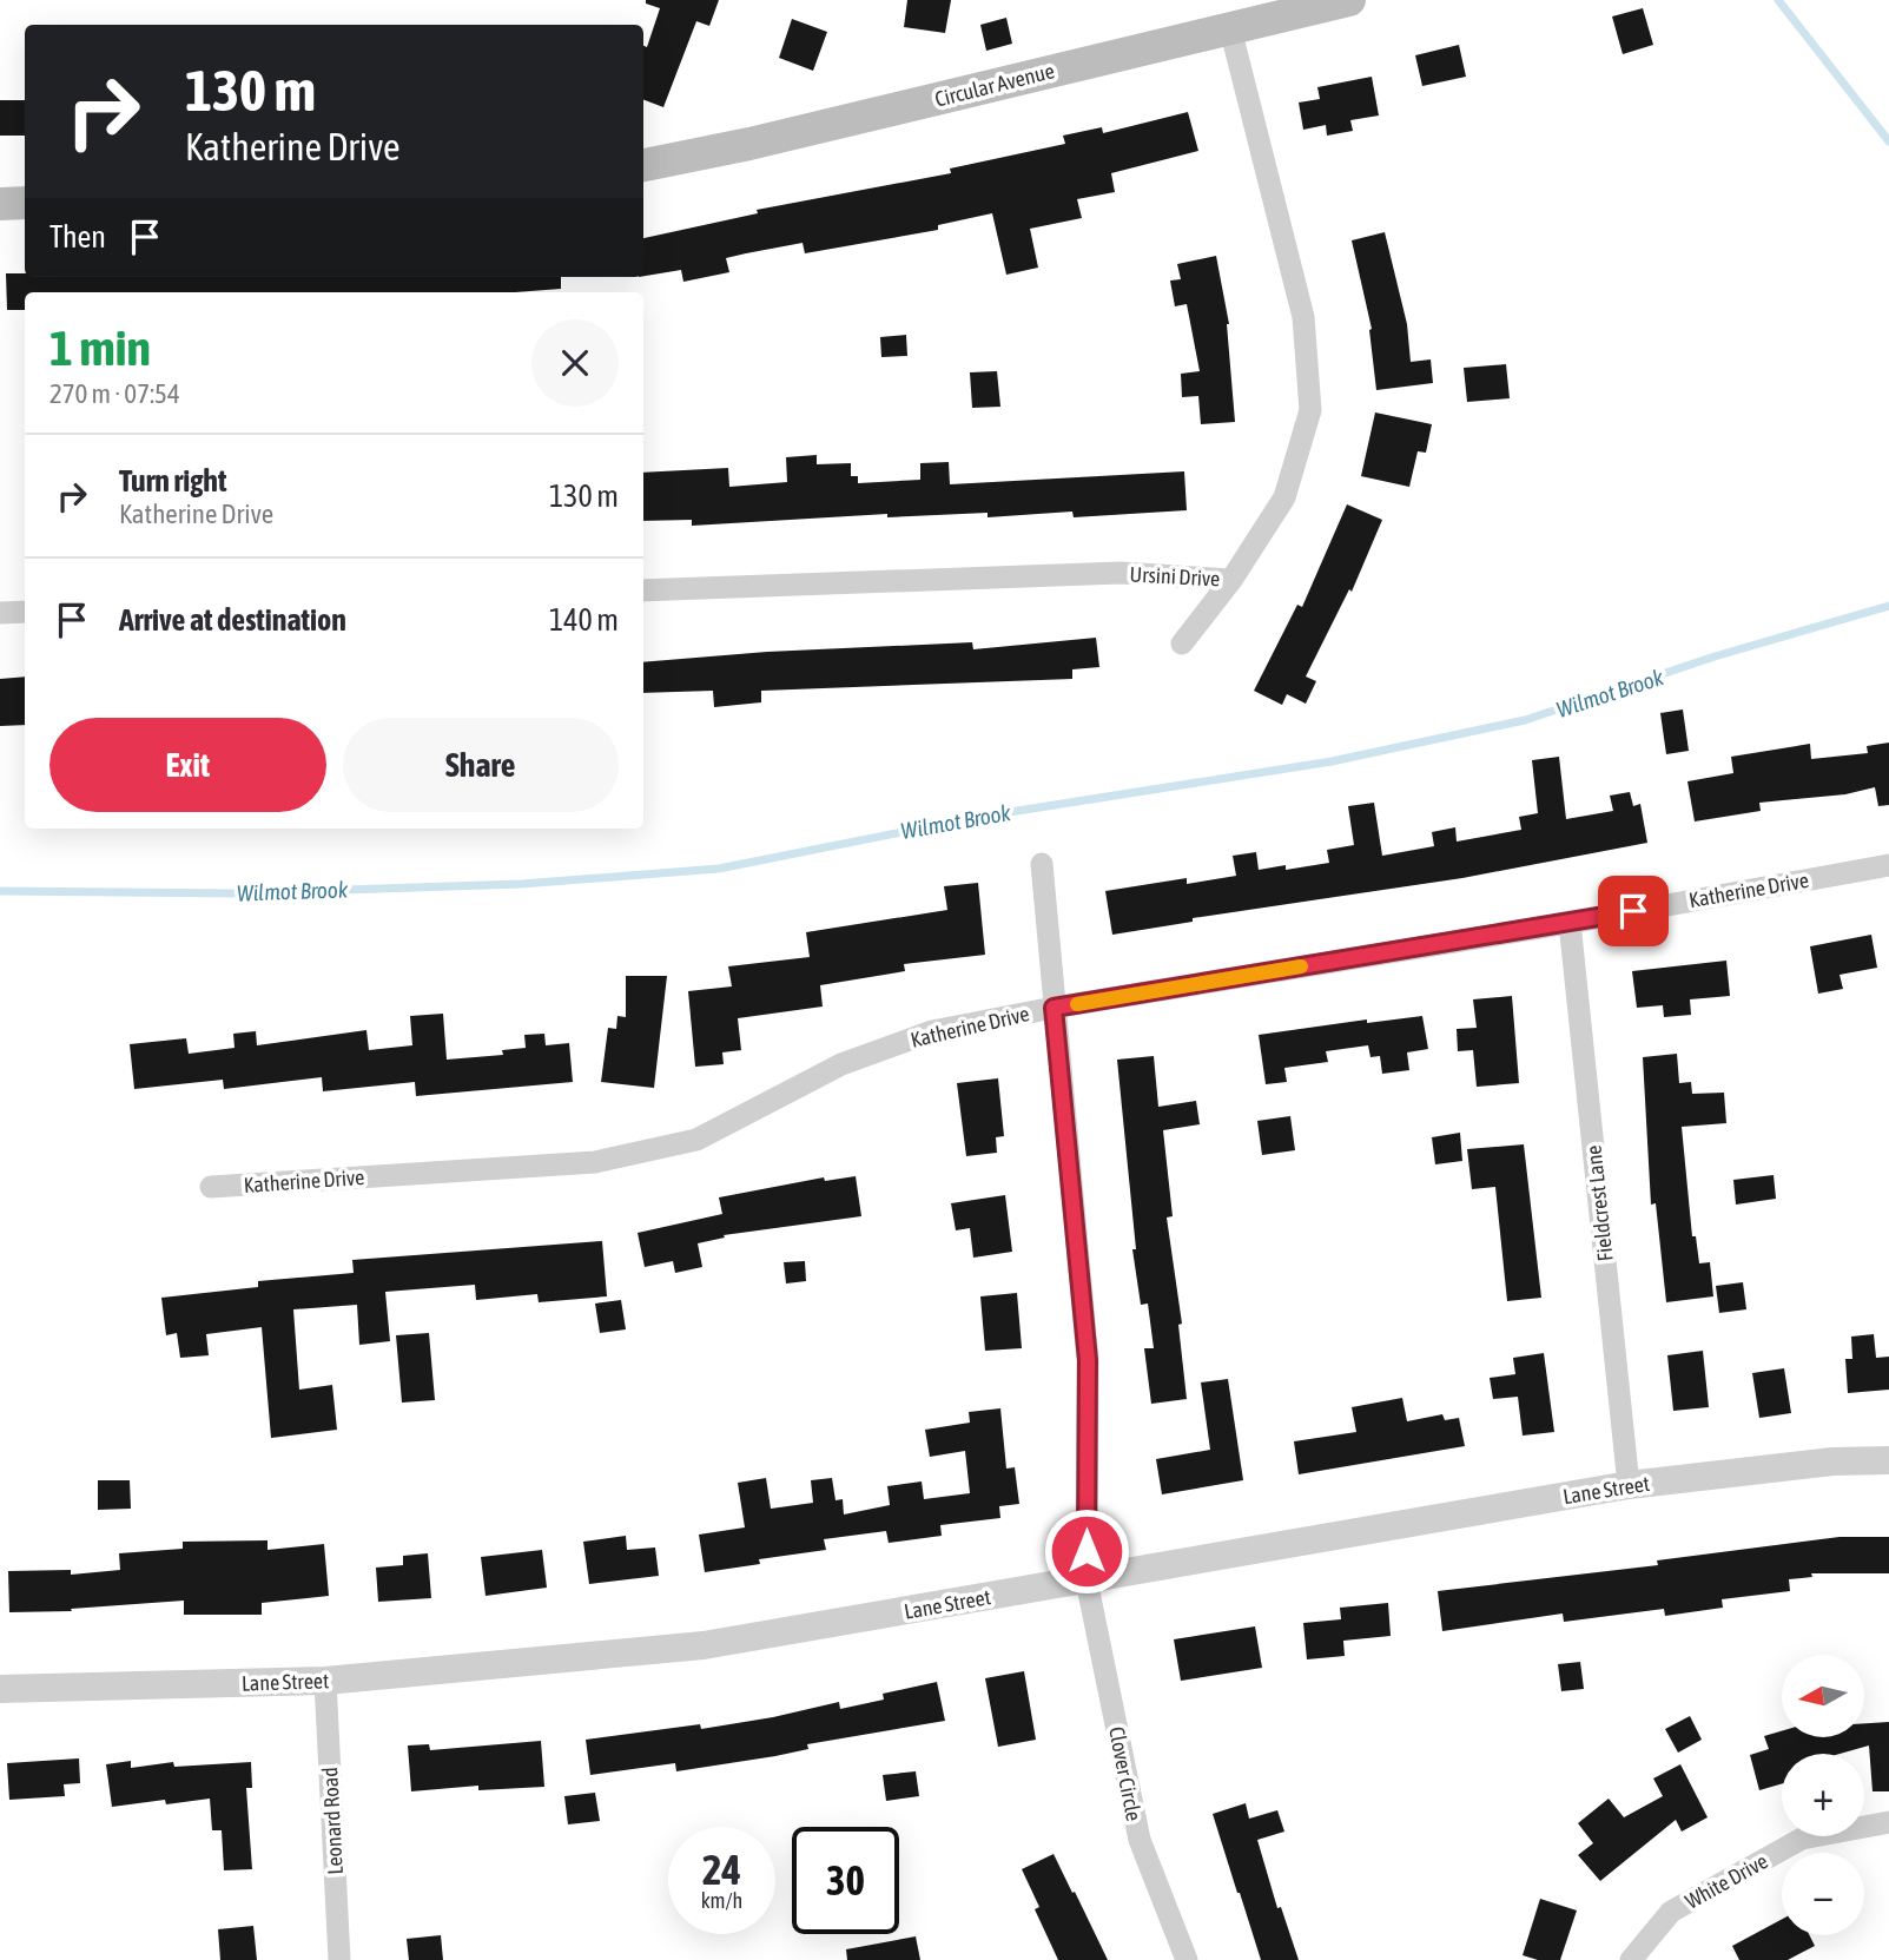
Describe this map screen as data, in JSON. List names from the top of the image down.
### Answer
{
  "streets": {
    "main road": ["Circular Avenue"],
    "street": [
      "Ursini Drive",
      "Katherine Drive",
      "Fieldcrest Lane",
      "Lane Street",
      "Clover Circle",
      "Leonard Road",
      "White Drive"
    ]
  },
  "crossings": [
    ["Circular Avenue", "Ursini Drive"],
    ["Katherine Drive", "Fieldcrest Lane"],
    ["Katherine Drive", "Clover Circle"],
    ["Fieldcrest Lane", "Lane Street"],
    ["Lane Street", "Clover Circle"],
    ["Lane Street", "Leonard Road"]
  ],
  "water": ["Wilmot Brook"],
  "north": "left",
  "page": {
    "turn": ["130 m", "Katherine Drive"],
    "then": "Then",
    "heading": ["1 min", "270 m · 07:54"],
    "list": [
      {
        "name": "Turn right",
        "note": "Katherine Drive",
        "value": "130 m"
      },
      {
        "name": "Arrive at destination",
        "value": "140 m"
      }
    ],
    "buttons": ["Exit", "Share"],
    "map_buttons": ["+", "−"],
    "speed": "24 km/h",
    "limit": "30"
  }
}
